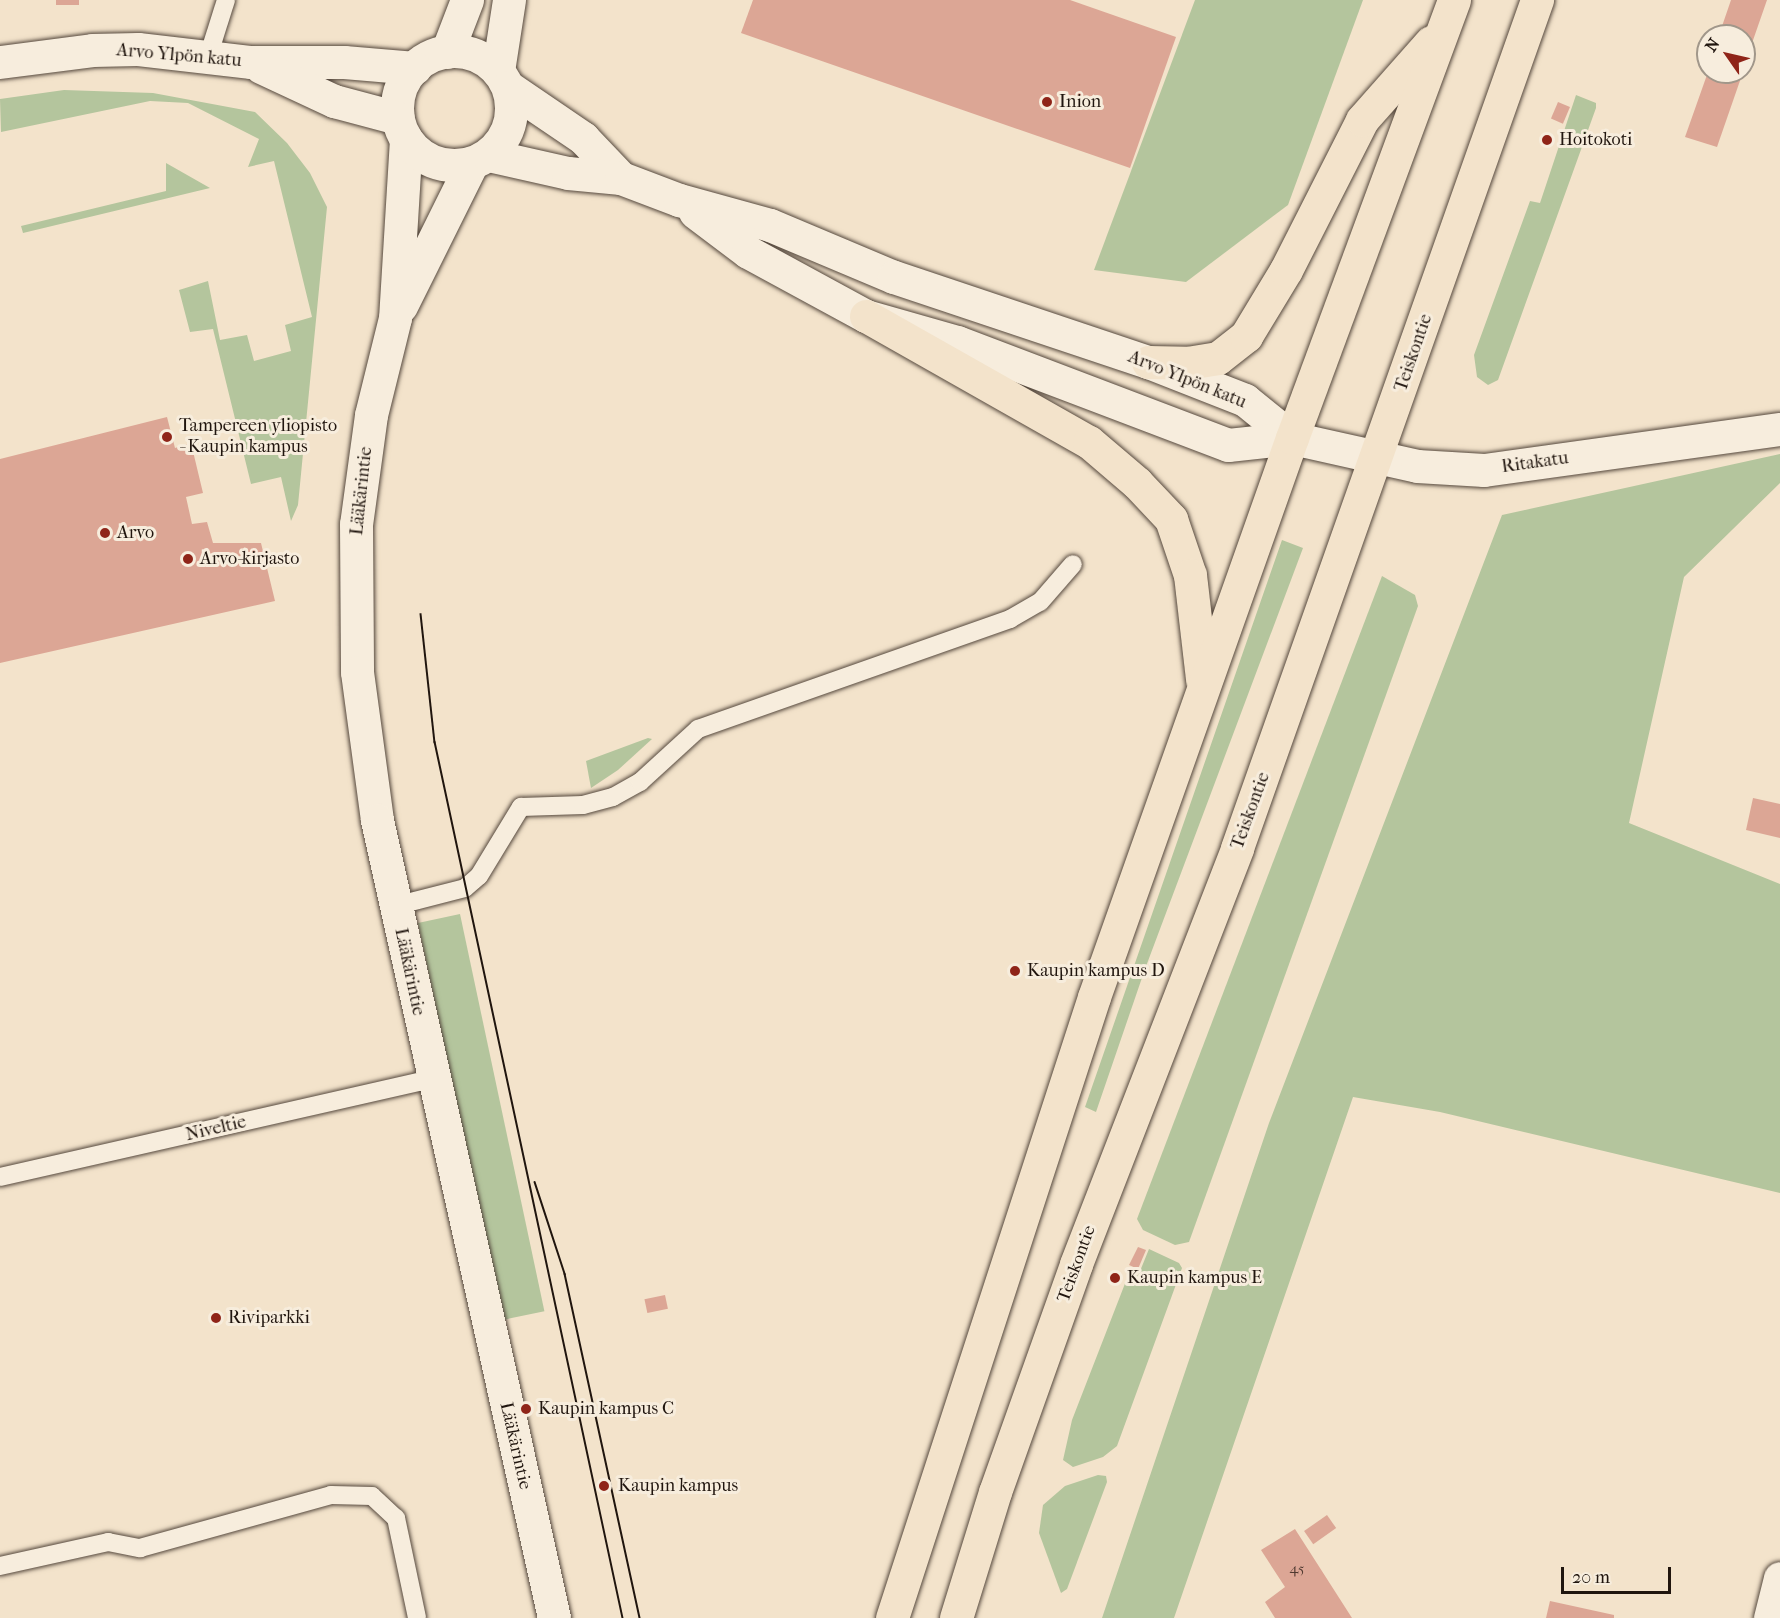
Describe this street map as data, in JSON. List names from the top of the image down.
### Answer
{
  "streets": {
    "highway": ["Teiskontie"],
    "street": ["Arvo Ylpön katu", "Ritakatu", "Lääkärintie"],
    "lane": ["Niveltie"]
  },
  "crossings": [
    ["Arvo Ylpön katu", "Ritakatu"],
    ["Arvo Ylpön katu", "Lääkärintie"],
    ["Teiskontie", "Ritakatu"],
    ["Lääkärintie", "Niveltie"]
  ],
  "places": [
    "Inion",
    "Hoitokoti",
    "Tampereen yliopisto - Kaupin kampus",
    "Arvo",
    "Arvo-kirjasto",
    "Kaupin kampus D",
    "Kaupin kampus E",
    "Riviparkki",
    "Kaupin kampus C",
    "Kaupin kampus"
  ],
  "house_numbers": ["45"],
  "scale_bar": "20 m",
  "north": "top left"
}
